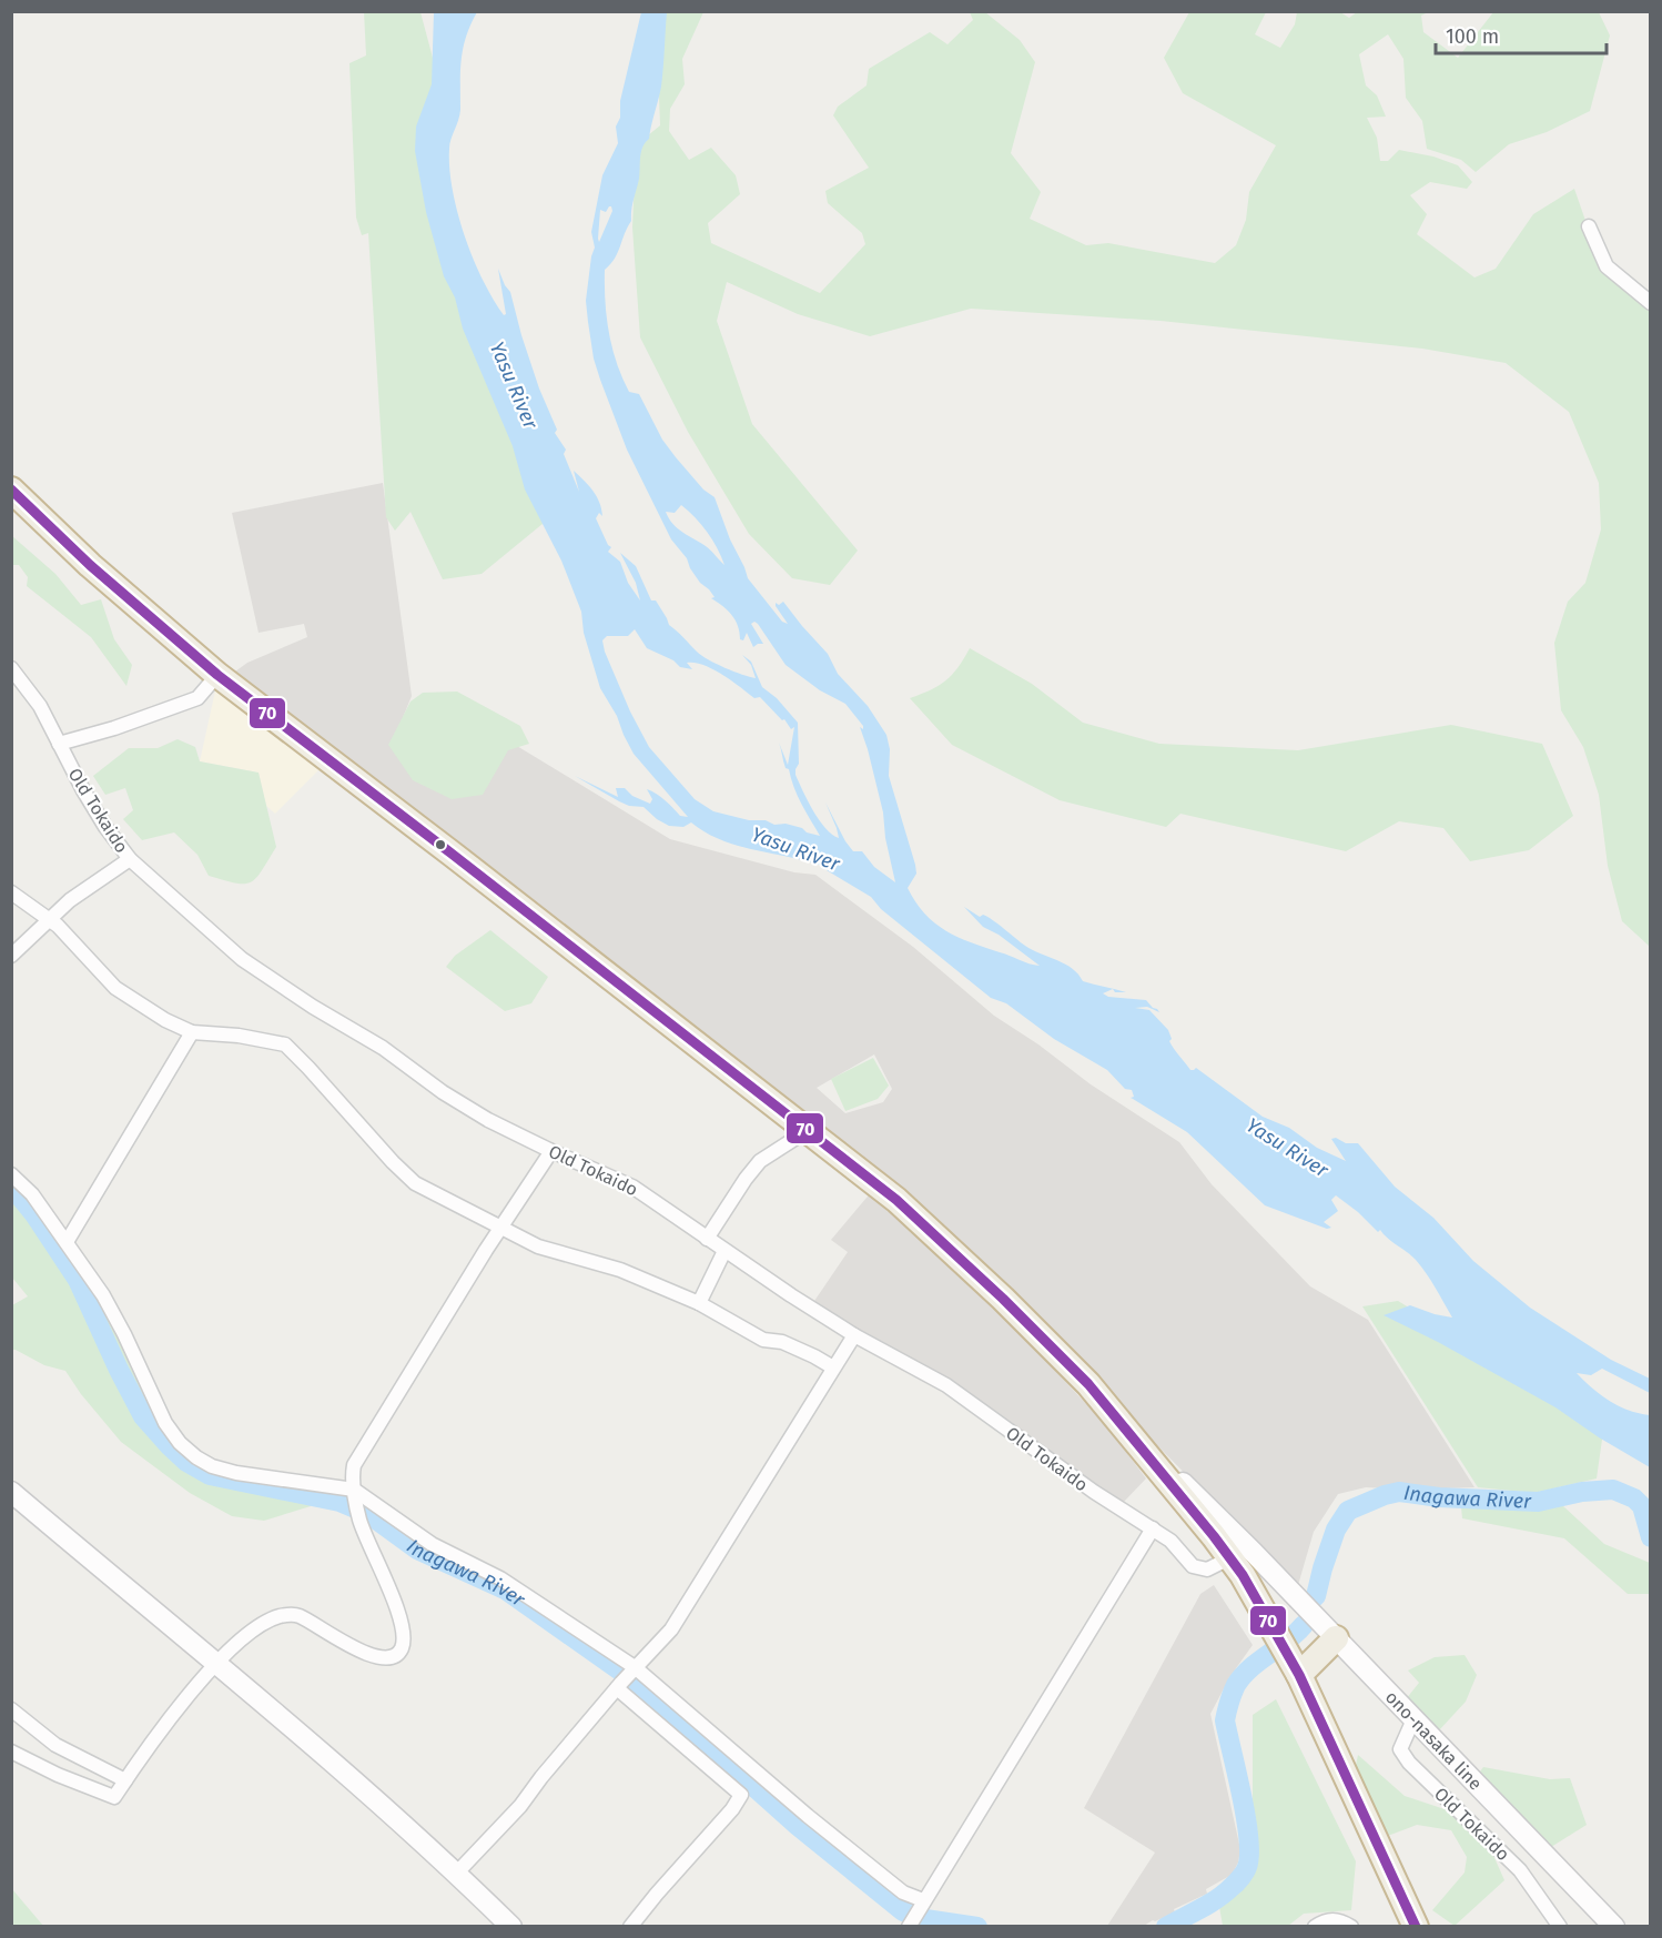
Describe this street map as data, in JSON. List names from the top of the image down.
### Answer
{
  "streets": {
    "main road": ["ono-nasaka line"],
    "street": ["Old Tokaido"]
  },
  "crossings": [
    ["Old Tokaido", "ono-nasaka line"]
  ],
  "water": ["Yasu River", "Inagawa River"],
  "lines": ["transit line 70"],
  "scale_bar": "100 m"
}
